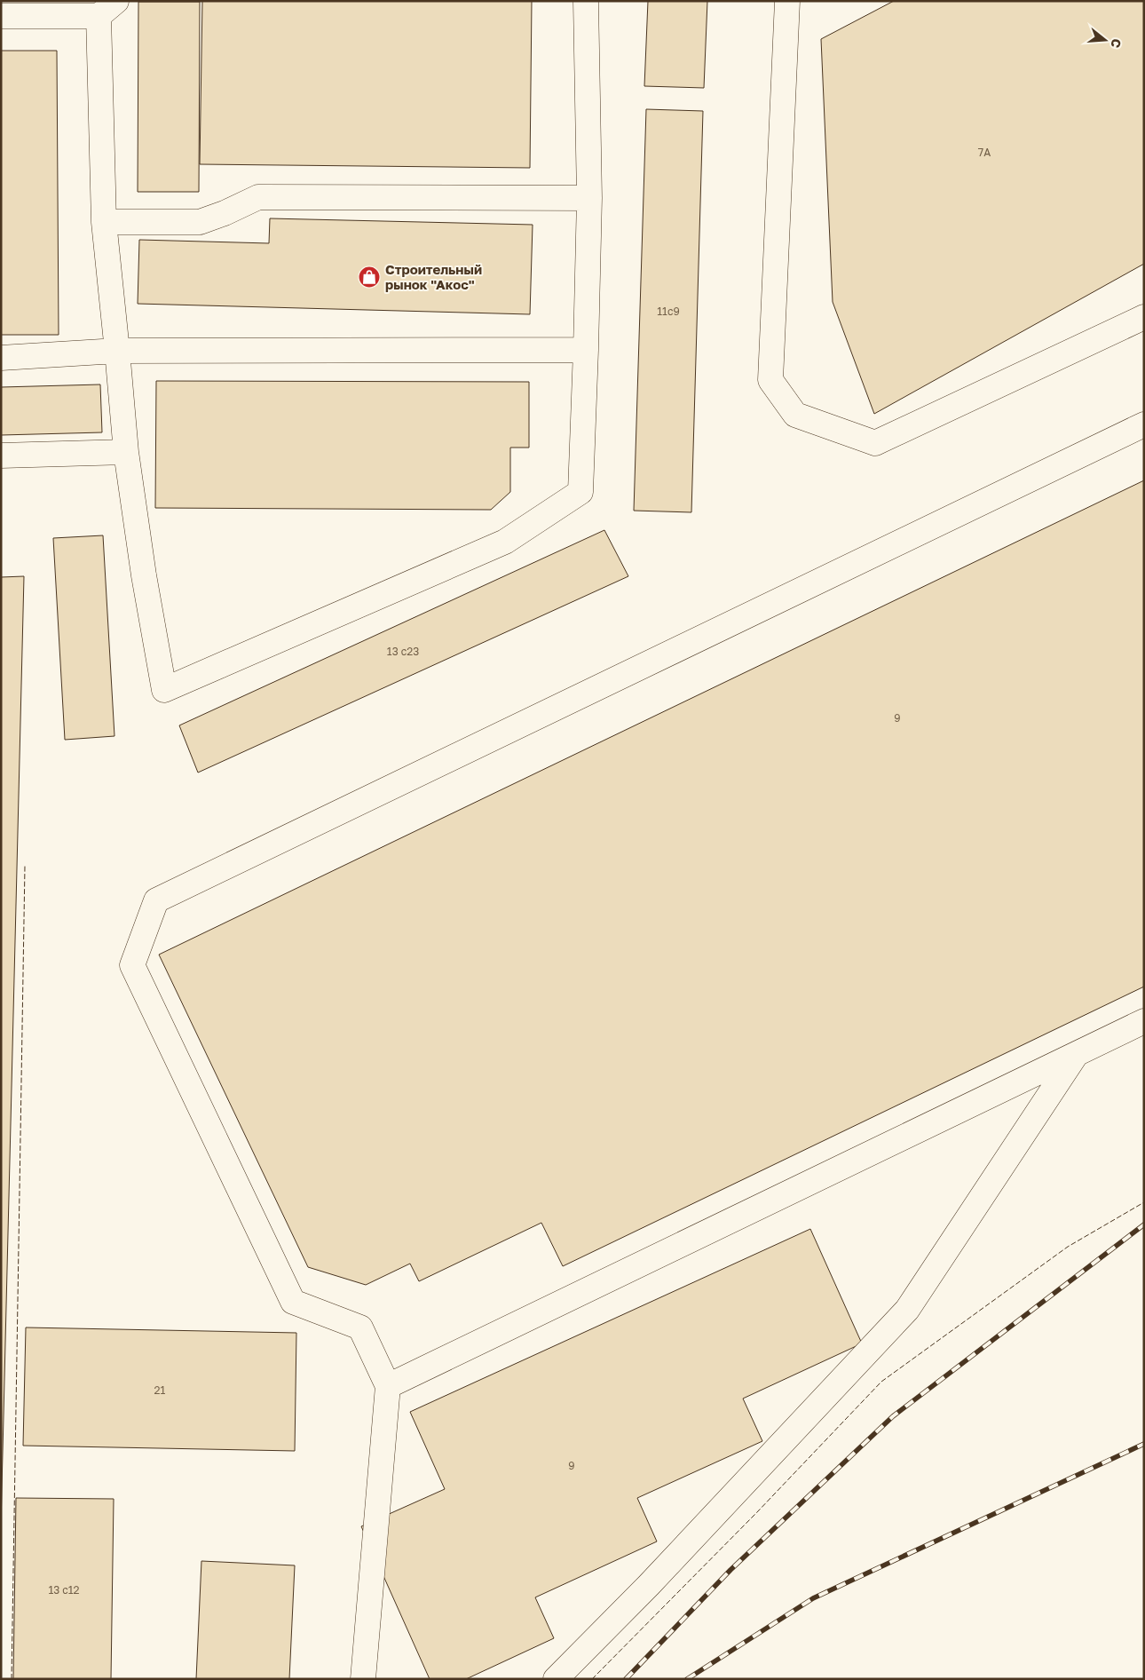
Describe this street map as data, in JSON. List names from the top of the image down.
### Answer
{
  "places": {
    "shop": ["Строительный рынок \"Акос\""]
  },
  "house_numbers": [
    "7А",
    "11с9",
    "13 с23",
    "9",
    "21",
    "9",
    "13 с12"
  ],
  "north": "right"
}
